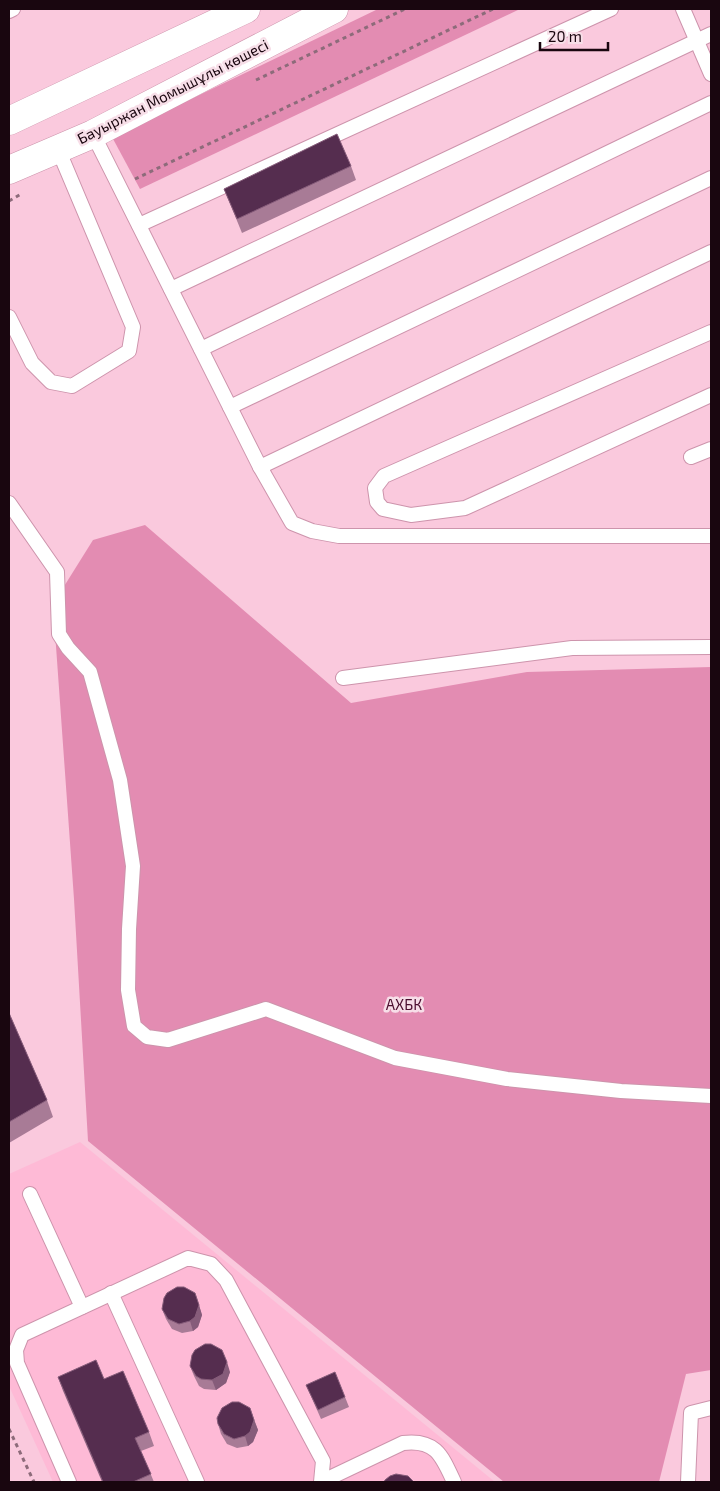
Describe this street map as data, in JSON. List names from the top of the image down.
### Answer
{
  "streets": {
    "main road": ["Бауыржан Момышұлы көшесі"]
  },
  "parks": ["АХБК"],
  "scale_bar": "20 m"
}
